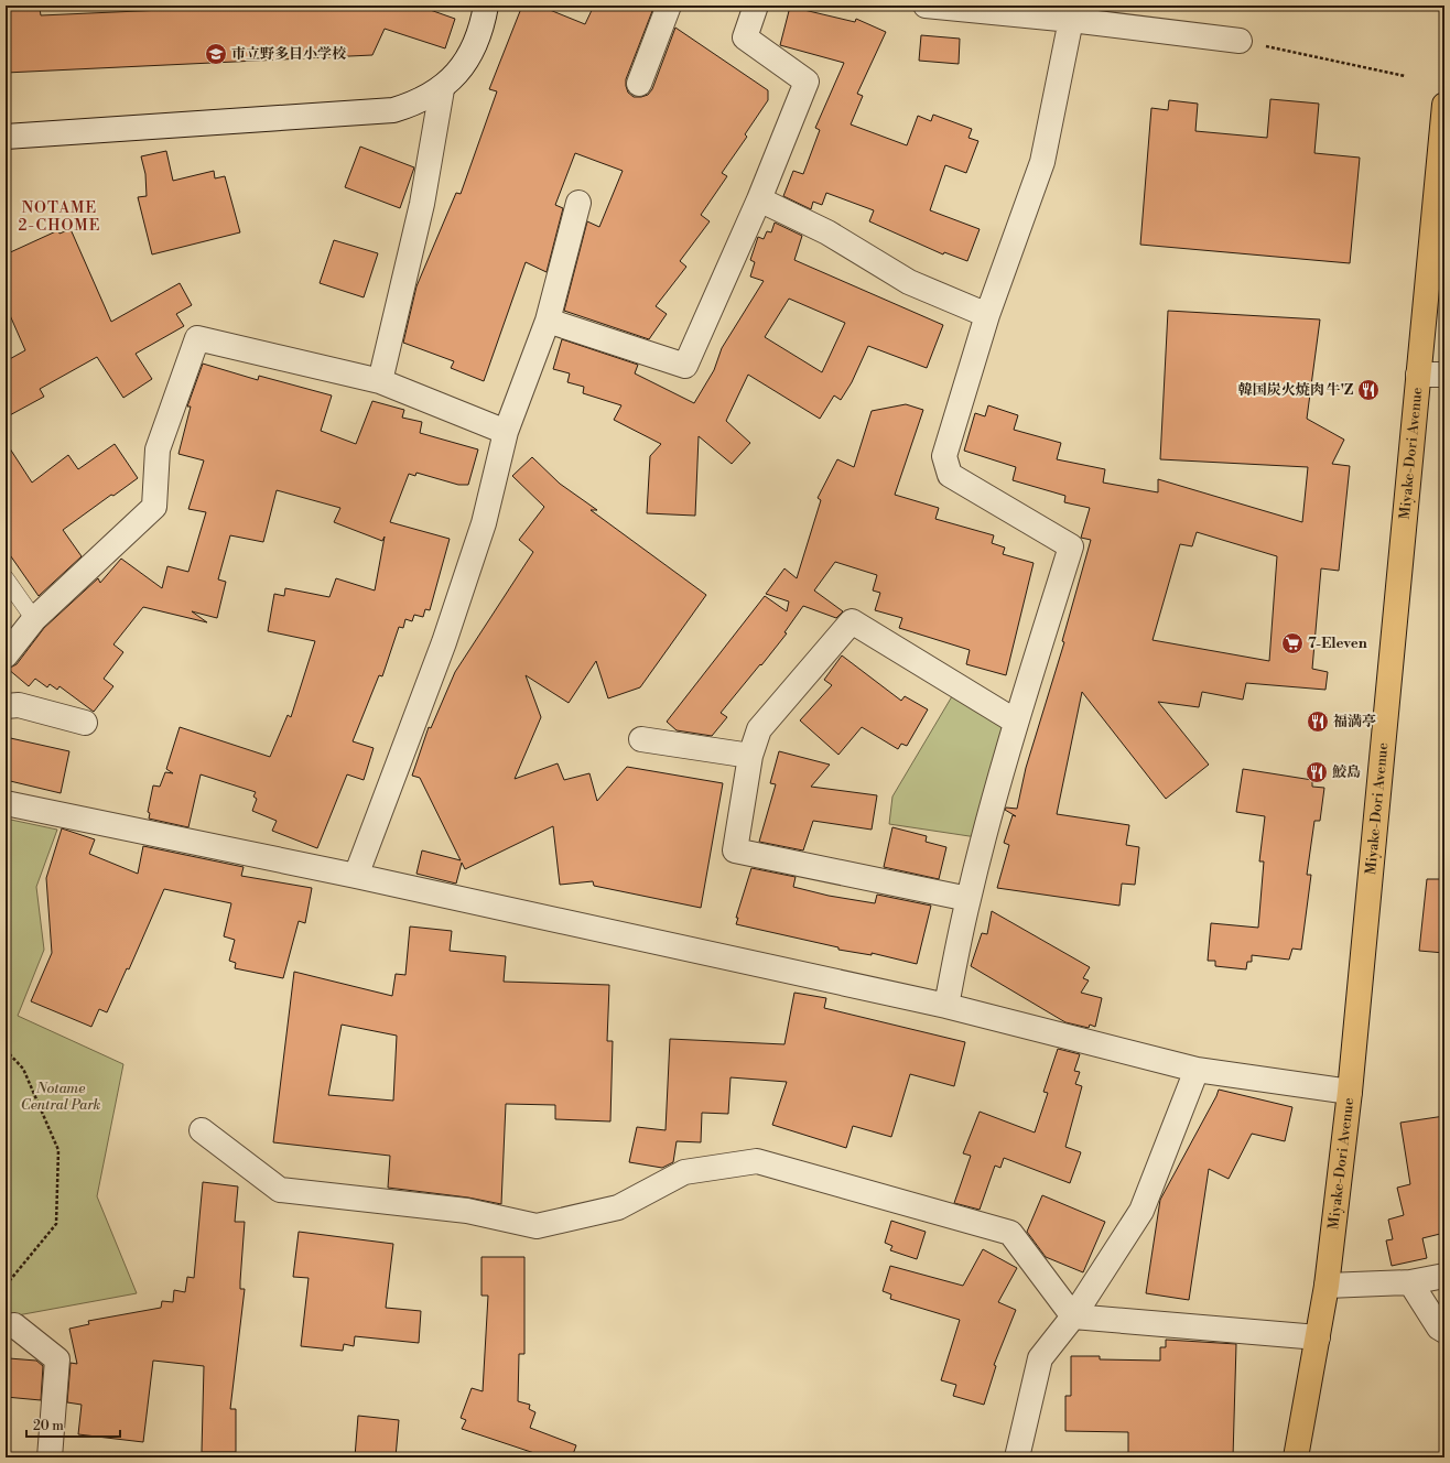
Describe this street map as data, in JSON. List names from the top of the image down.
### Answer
{
  "streets": {
    "highway": ["Miyake-Dori Avenue"]
  },
  "districts": ["NOTAME 2-CHOME"],
  "parks": ["Notame Central Park"],
  "places": {
    "school or university": ["市立野多目小学校"],
    "restaurant": ["韓国炭火焼肉 牛'Z", "福満亭", "鮫島"],
    "supermarket": ["7-Eleven"]
  },
  "scale_bar": "20 m"
}
